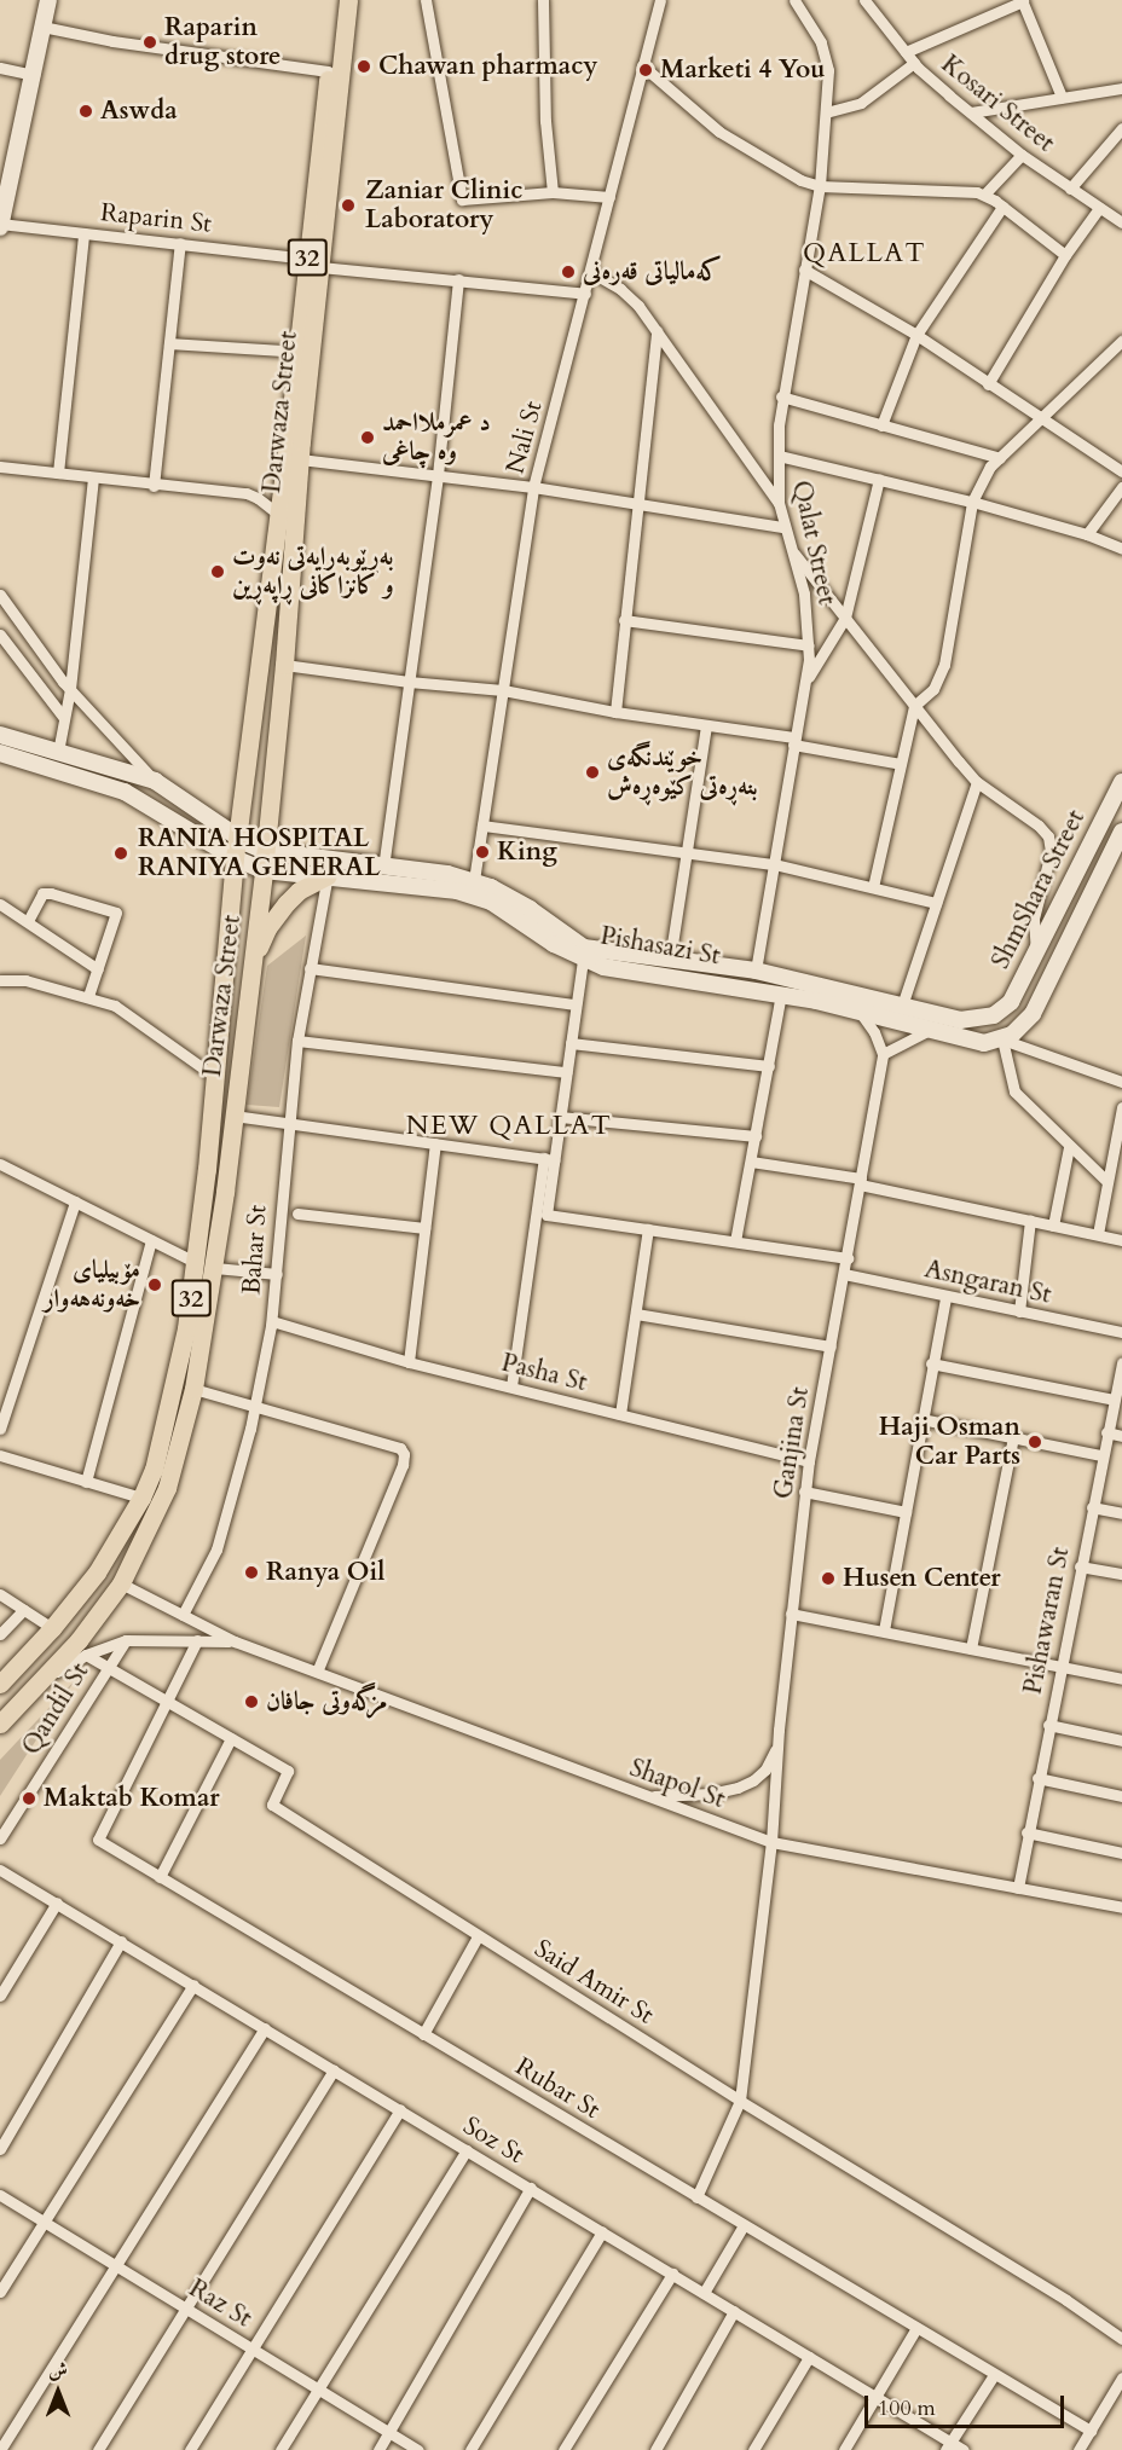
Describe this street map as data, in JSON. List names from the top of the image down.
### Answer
{
  "streets": {
    "highway": ["32", "Darwaza Street"],
    "main road": ["ShmShara Street", "Pishasazi St"],
    "street": [
      "Kosari Street",
      "Raparin St",
      "Nali St",
      "Qalat Street",
      "Bahar St",
      "Asngaran St",
      "Pasha St",
      "Ganjina St",
      "Pishawaran St",
      "Qandil St",
      "Shapol St",
      "Said Amir St",
      "Rubar St",
      "Soz St",
      "Raz St"
    ]
  },
  "crossings": [
    ["Raparin St", "32"],
    ["Raparin St", "Nali St"],
    ["32", "Darwaza Street"],
    ["32", "Pishasazi St"],
    ["Darwaza Street", "Pishasazi St"],
    ["Nali St", "Pishasazi St"],
    ["Qalat Street", "Pishasazi St"],
    ["ShmShara Street", "Pishasazi St"],
    ["Pishasazi St", "Bahar St"],
    ["Bahar St", "Pasha St"],
    ["Asngaran St", "Ganjina St"],
    ["Pasha St", "Ganjina St"],
    ["Ganjina St", "Shapol St"],
    ["Ganjina St", "Said Amir St"],
    ["Ganjina St", "Rubar St"],
    ["Pishawaran St", "Shapol St"],
    ["Qandil St", "Said Amir St"],
    ["Said Amir St", "Rubar St"]
  ],
  "districts": ["QALLAT", "NEW QALLAT"],
  "places": [
    "Raparin drug store",
    "Chawan pharmacy",
    "Marketi 4 You",
    "Aswda",
    "Zaniar Clinic Laboratory",
    "کەمالیاتی قەرەنی",
    "د عمرملااحمد وه چاغى",
    "بەڕێوبەرایەتی نەوت و کانزاکانی ڕاپەڕین",
    "خوێندنگەی بنەڕەتی کێوەڕەش",
    "King",
    "RANIA HOSPITAL RANIYA GENERAL",
    "مۆبیلیای خەونەهەوار",
    "Haji Osman Car Parts",
    "Ranya Oil",
    "Husen Center",
    "مزگەوتی جافان",
    "Maktab Komar"
  ],
  "scale_bar": "100 m",
  "north": "top"
}
